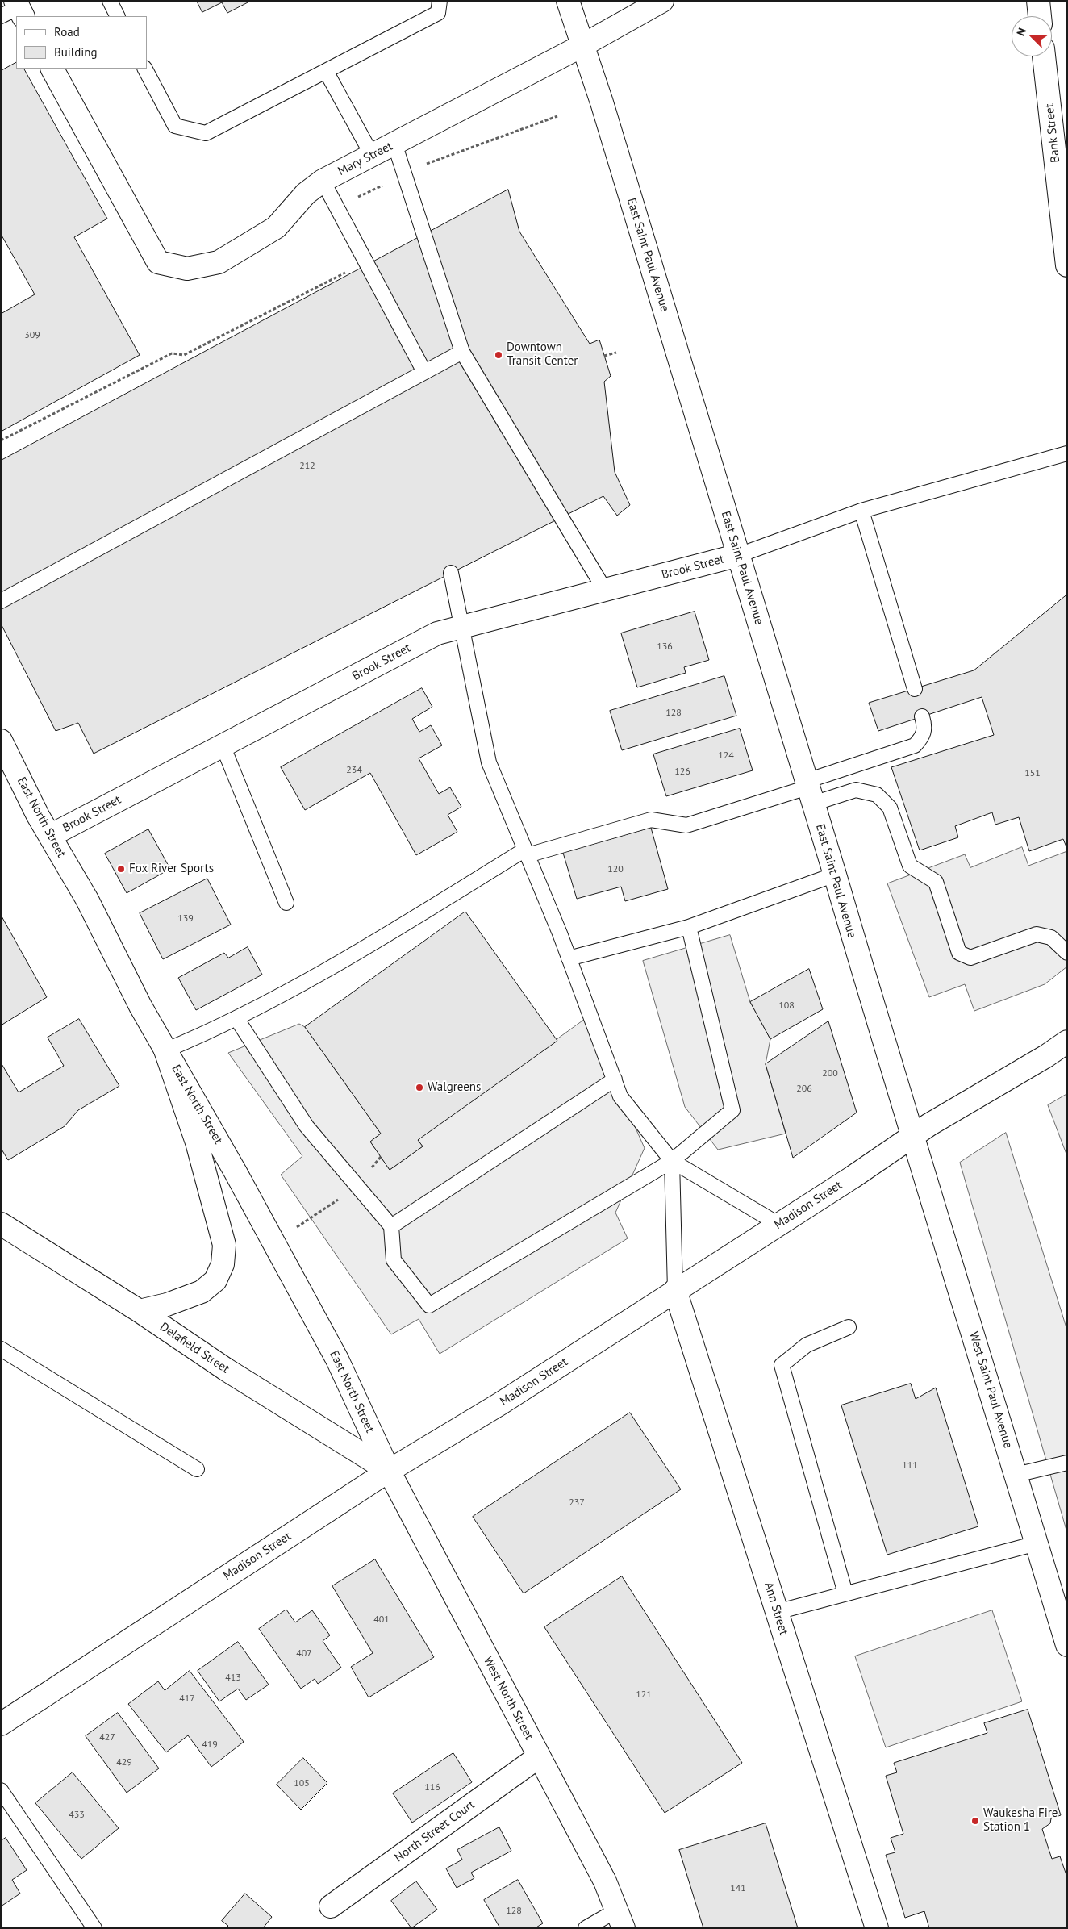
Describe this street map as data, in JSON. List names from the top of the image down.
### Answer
{
  "streets": {
    "street": [
      "Bank Street",
      "Mary Street",
      "East Saint Paul Avenue",
      "Brook Street",
      "East North Street",
      "Madison Street",
      "Delafield Street",
      "West Saint Paul Avenue",
      "Ann Street",
      "West North Street",
      "North Street Court"
    ]
  },
  "crossings": [
    ["Mary Street", "East Saint Paul Avenue"],
    ["East Saint Paul Avenue", "Brook Street"],
    ["East Saint Paul Avenue", "Madison Street"],
    ["East Saint Paul Avenue", "West Saint Paul Avenue"],
    ["Brook Street", "East North Street"],
    ["East North Street", "Madison Street"],
    ["East North Street", "Delafield Street"],
    ["East North Street", "West North Street"],
    ["Madison Street", "Delafield Street"],
    ["Madison Street", "West Saint Paul Avenue"],
    ["Madison Street", "Ann Street"],
    ["Madison Street", "West North Street"],
    ["Delafield Street", "West North Street"],
    ["West North Street", "North Street Court"]
  ],
  "places": [
    "Downtown Transit Center",
    "Fox River Sports",
    "Walgreens",
    "Waukesha Fire Station 1"
  ],
  "house_numbers": [
    "309",
    "212",
    "136",
    "128",
    "124",
    "234",
    "126",
    "151",
    "120",
    "139",
    "108",
    "200",
    "206",
    "111",
    "237",
    "401",
    "407",
    "413",
    "121",
    "417",
    "427",
    "419",
    "429",
    "105",
    "116",
    "433",
    "141",
    "128"
  ],
  "legend": ["Road", "Building"],
  "north": "top left"
}
